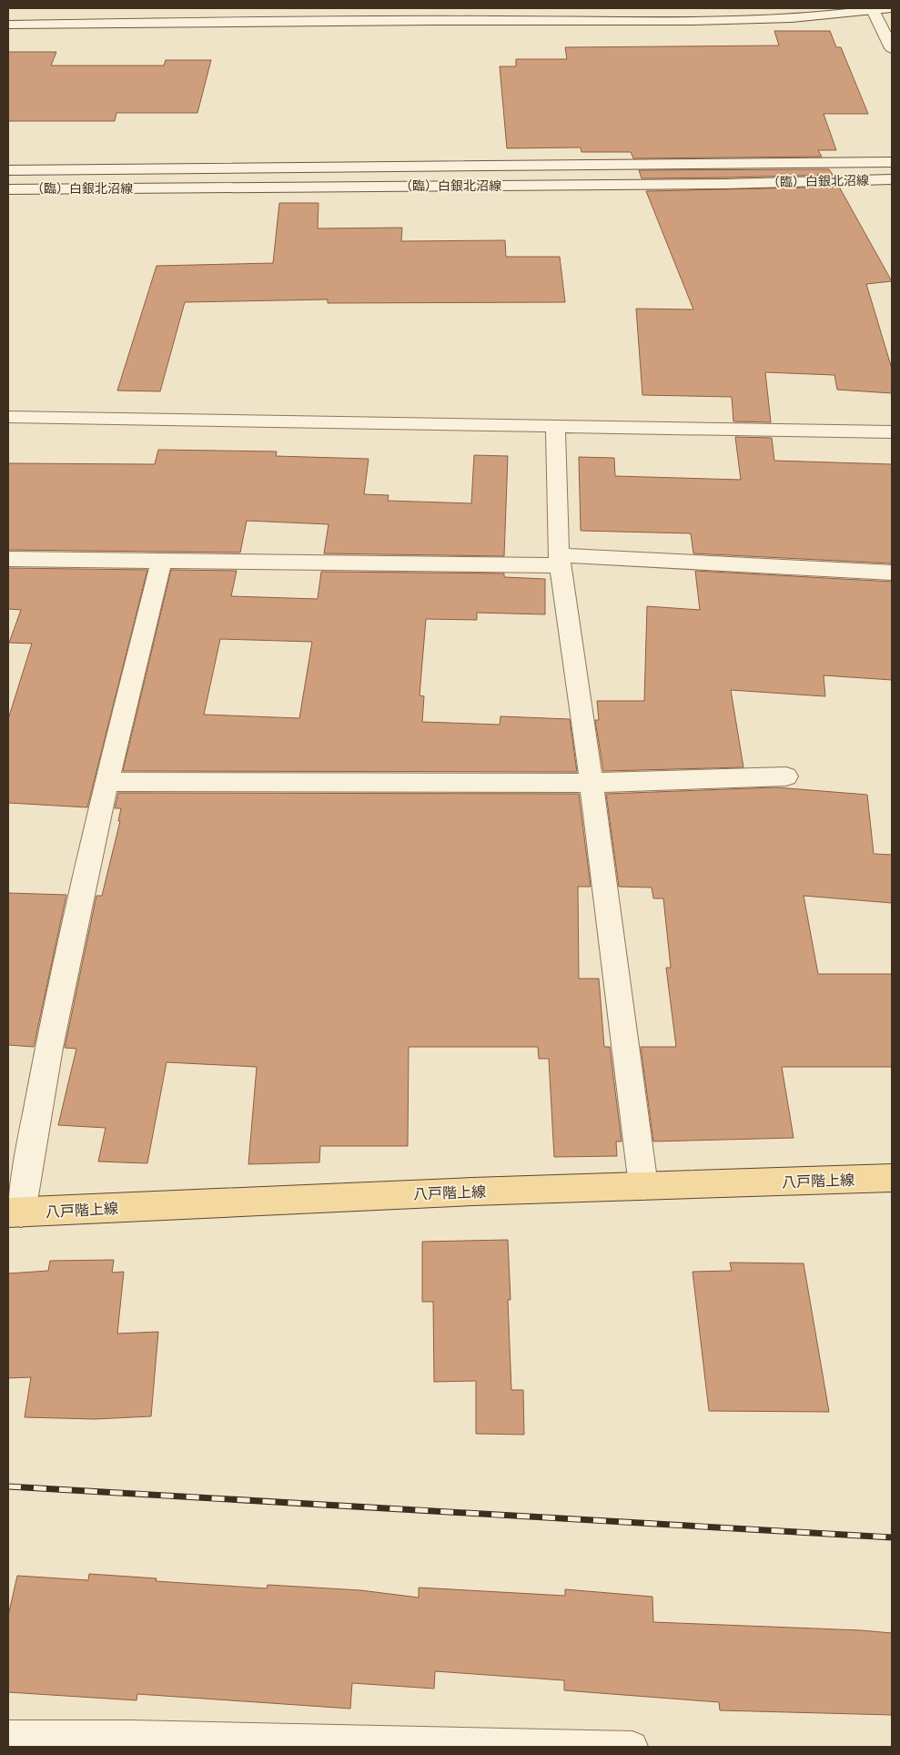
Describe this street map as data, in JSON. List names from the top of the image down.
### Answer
{
  "streets": {
    "main road": ["八戸階上線"],
    "street": ["（臨）白銀北沼線"]
  }
}
